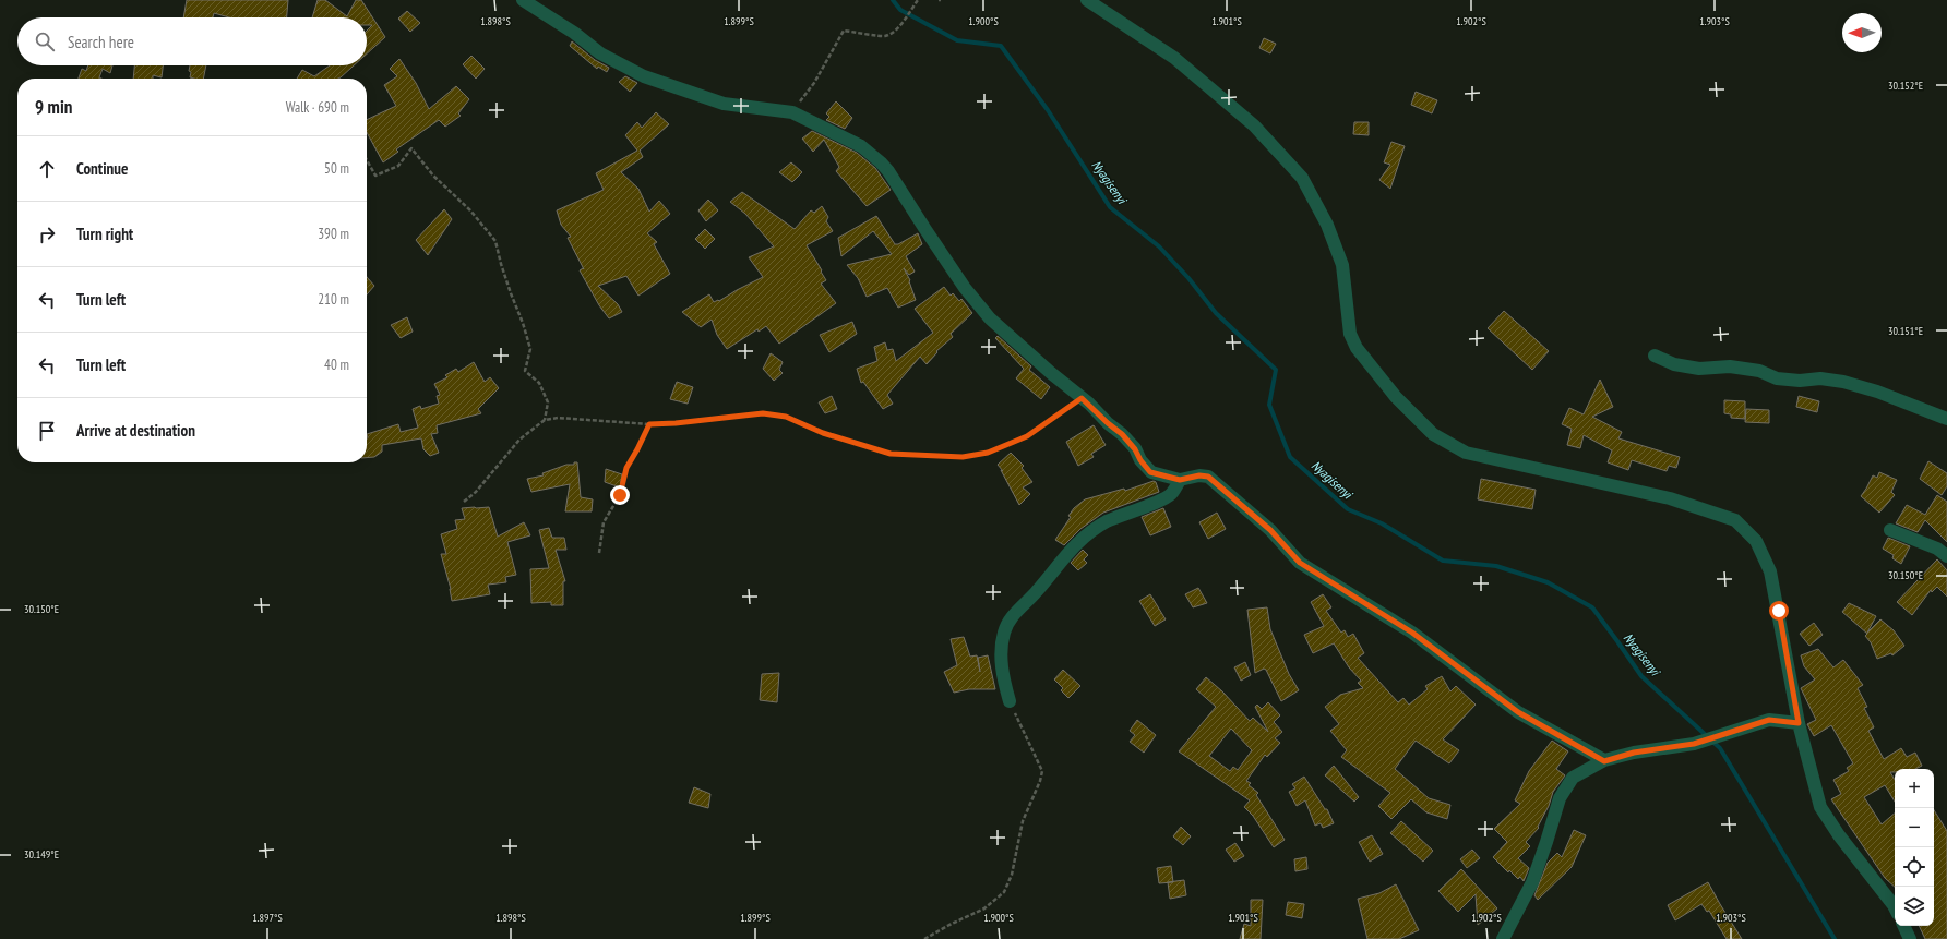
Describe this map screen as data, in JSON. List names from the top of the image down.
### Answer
{
  "water": ["Nyagisenyi"],
  "north": "left",
  "page": {
    "search": "Search here",
    "heading": ["9 min", "Walk · 690 m"],
    "list": [
      ["Continue", "50 m"],
      ["Turn right", "390 m"],
      ["Turn left", "210 m"],
      ["Turn left", "40 m"],
      "Arrive at destination"
    ],
    "map_buttons": ["+", "−"]
  },
  "coordinates": [
    "1.898°S",
    "1.899°S",
    "1.900°S",
    "1.901°S",
    "1.902°S",
    "1.903°S",
    "30.152°E",
    "30.151°E",
    "30.150°E",
    "30.149°E",
    "1.897°S"
  ]
}
